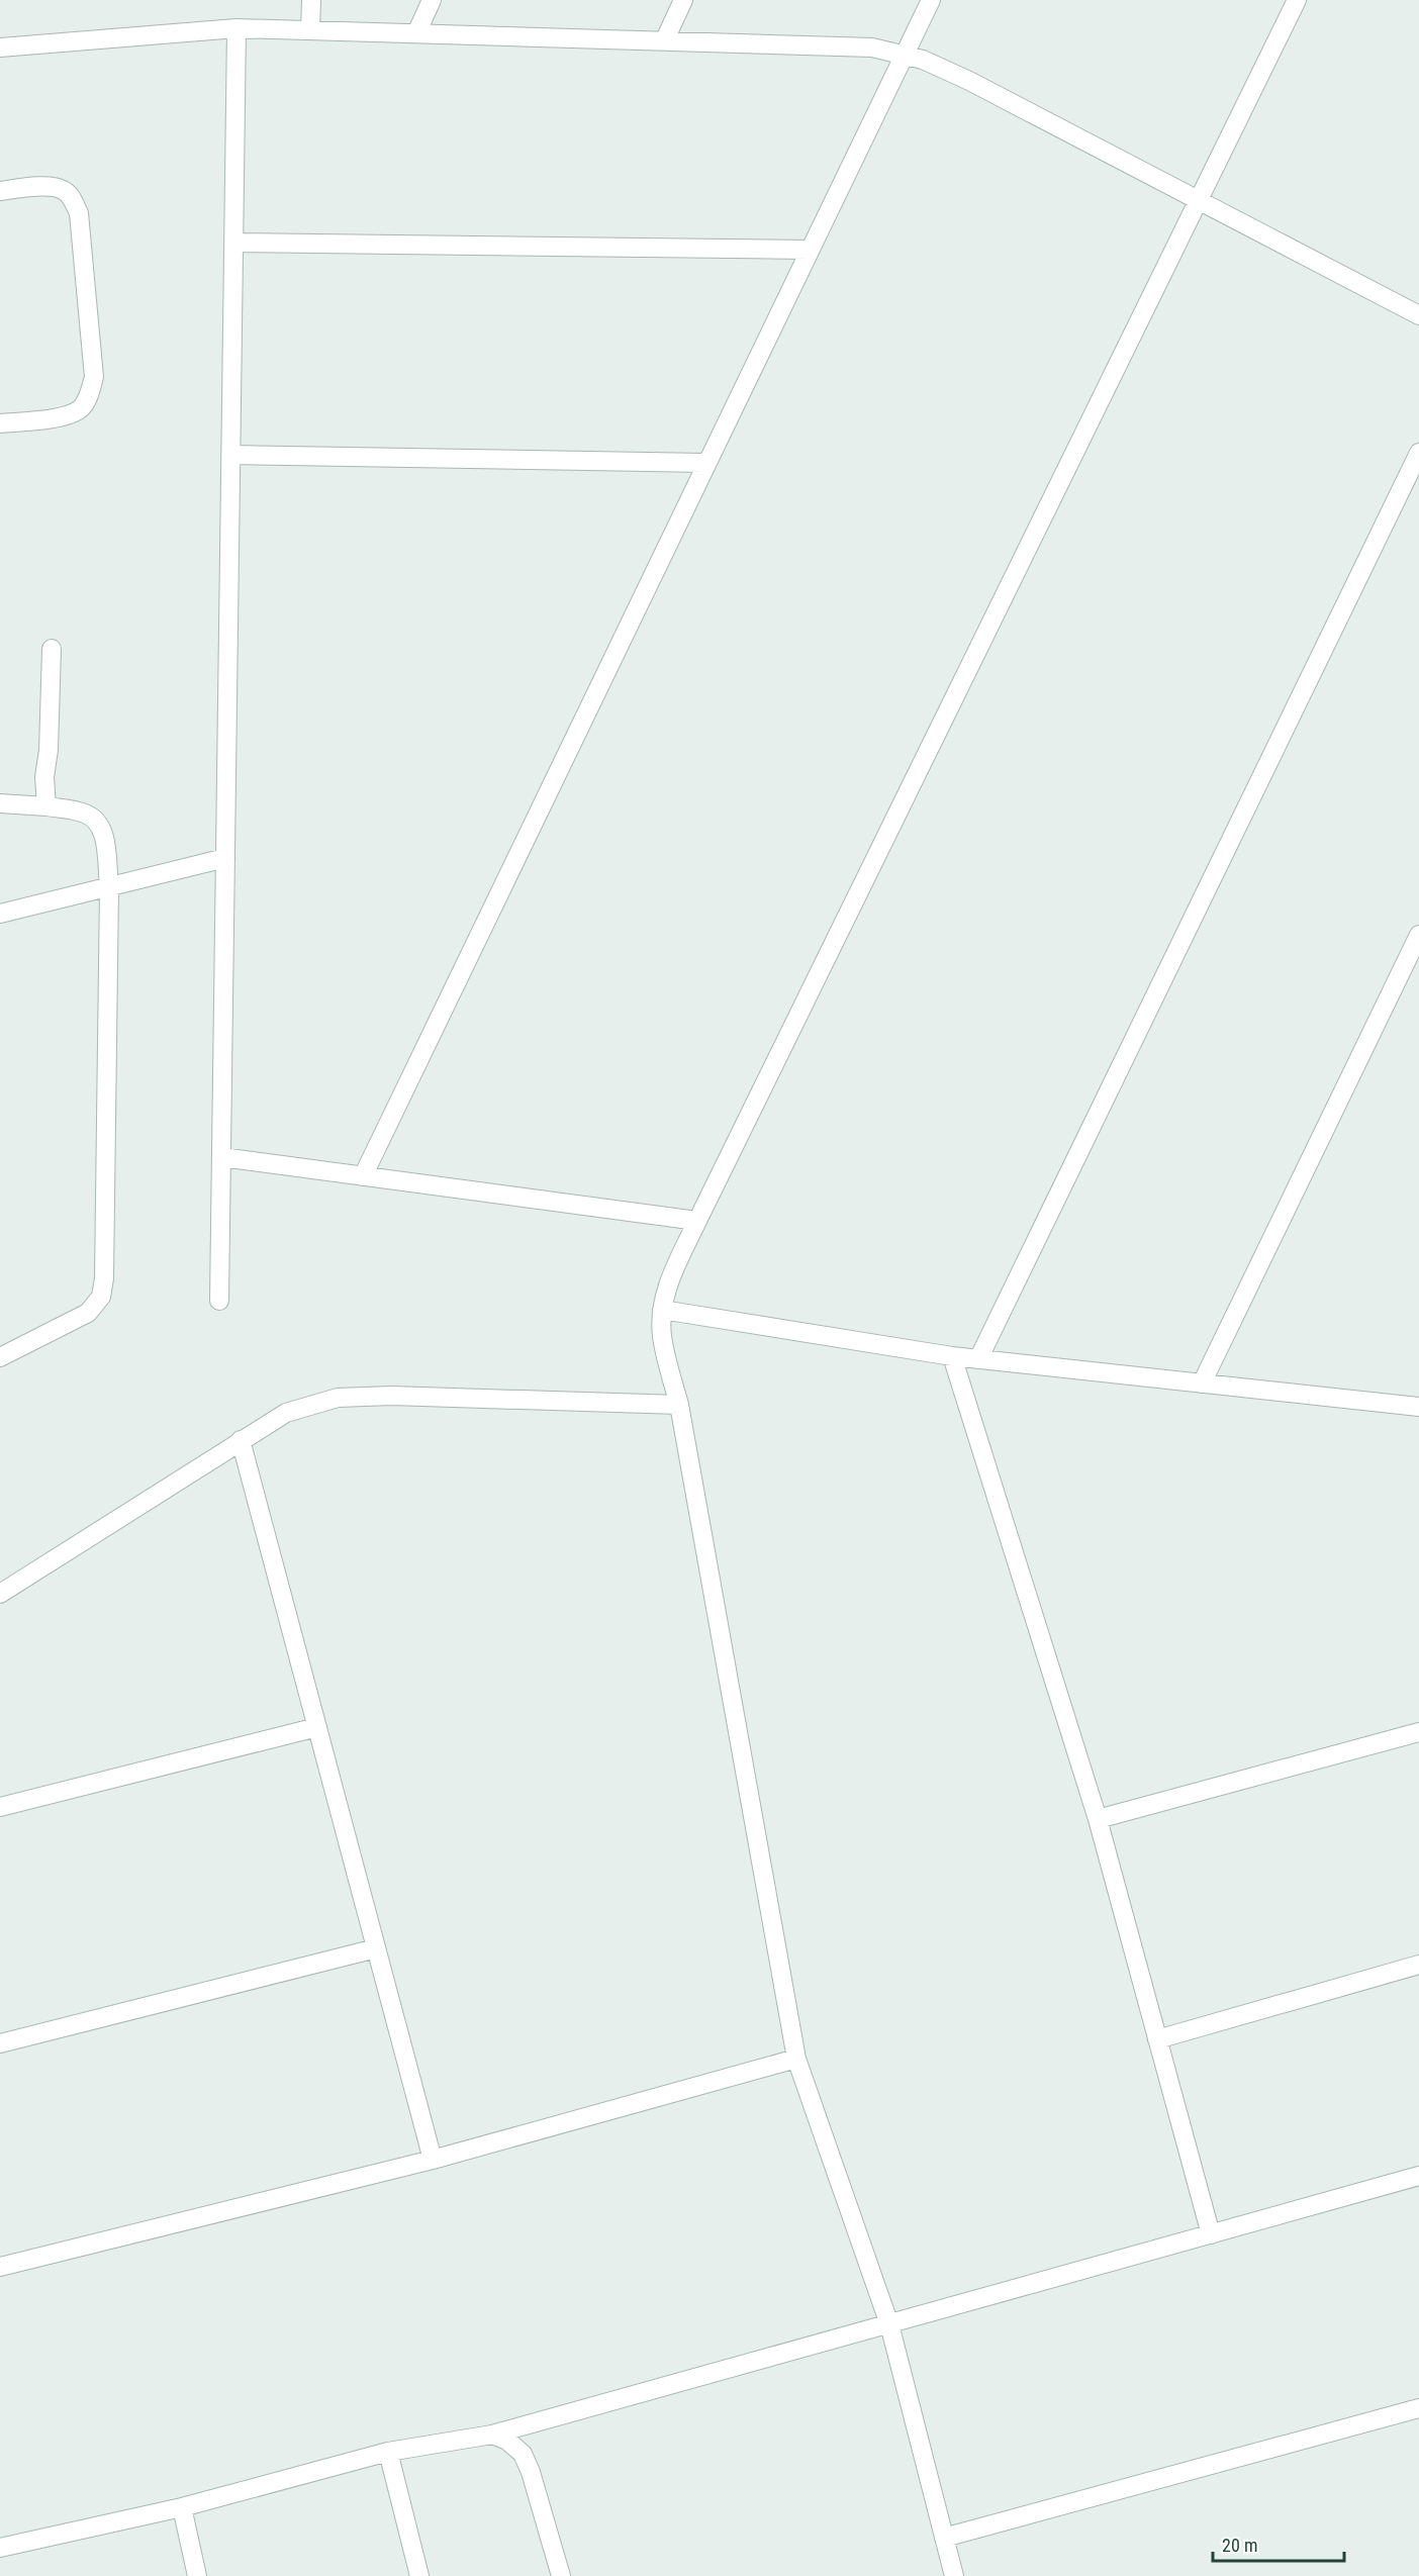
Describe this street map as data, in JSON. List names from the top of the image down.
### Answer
{
  "scale_bar": "20 m"
}
